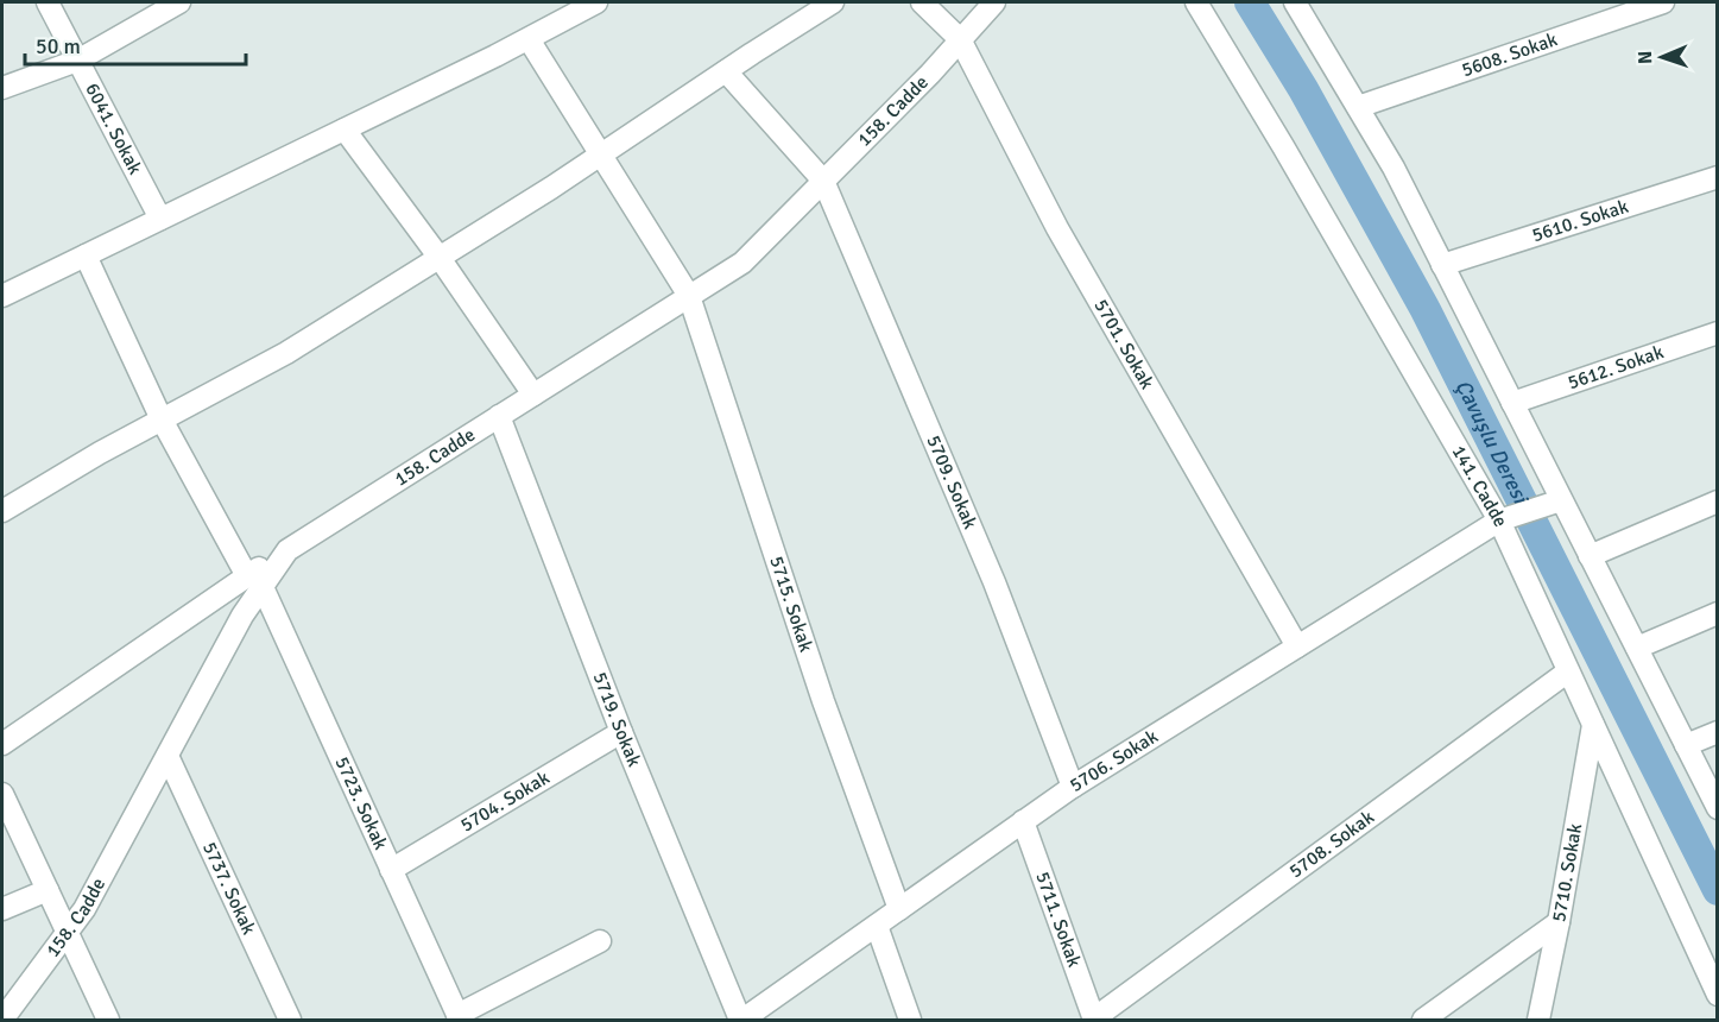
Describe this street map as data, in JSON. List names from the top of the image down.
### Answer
{
  "streets": {
    "street": [
      "5608. Sokak",
      "158. Cadde",
      "6041. Sokak",
      "5610. Sokak",
      "5701. Sokak",
      "5612. Sokak",
      "5709. Sokak",
      "141. Cadde",
      "5715. Sokak",
      "5719. Sokak",
      "5706. Sokak",
      "5704. Sokak",
      "5723. Sokak",
      "5708. Sokak",
      "5710. Sokak",
      "5737. Sokak",
      "5711. Sokak"
    ]
  },
  "crossings": [
    ["158. Cadde", "5701. Sokak"],
    ["158. Cadde", "5709. Sokak"],
    ["158. Cadde", "5715. Sokak"],
    ["158. Cadde", "5719. Sokak"],
    ["158. Cadde", "5723. Sokak"],
    ["158. Cadde", "5737. Sokak"],
    ["5701. Sokak", "5706. Sokak"],
    ["5709. Sokak", "5706. Sokak"],
    ["141. Cadde", "5706. Sokak"],
    ["141. Cadde", "5708. Sokak"],
    ["141. Cadde", "5710. Sokak"],
    ["5715. Sokak", "5706. Sokak"],
    ["5719. Sokak", "5706. Sokak"],
    ["5719. Sokak", "5704. Sokak"],
    ["5706. Sokak", "5711. Sokak"],
    ["5704. Sokak", "5723. Sokak"],
    ["5708. Sokak", "5711. Sokak"]
  ],
  "water": ["Çavuşlu Deresi"],
  "scale_bar": "50 m",
  "north": "left"
}
